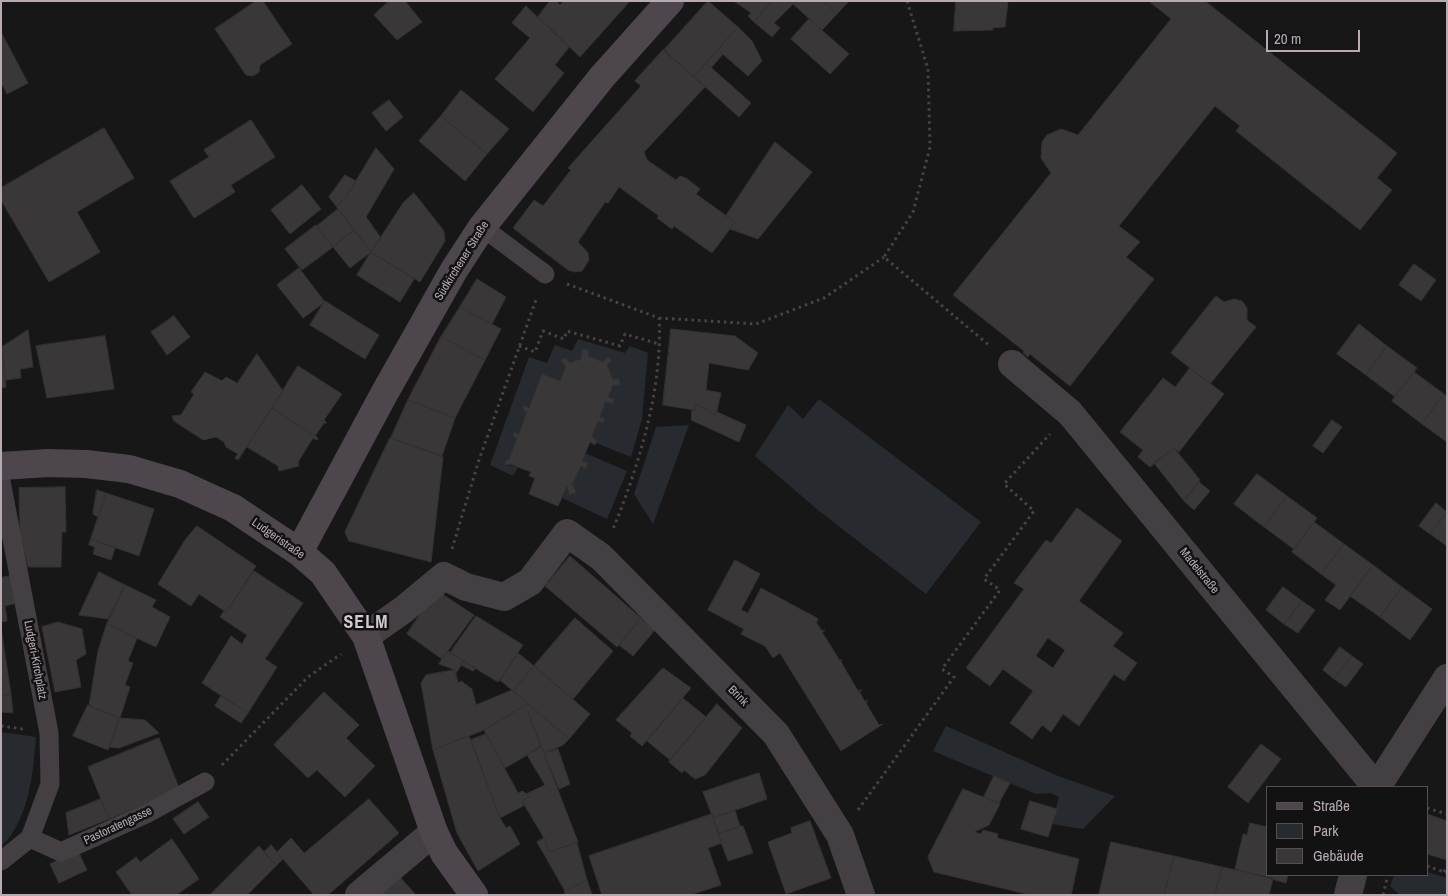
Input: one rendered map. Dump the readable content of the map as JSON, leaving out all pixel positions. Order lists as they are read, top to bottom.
{
  "streets": {
    "street": [
      "Südkirchener Straße",
      "Ludgeristraße",
      "Madelstraße",
      "Brink"
    ],
    "lane": ["Ludgeri-Kirchplatz", "Pastoratengasse"]
  },
  "crossings": [
    ["Südkirchener Straße", "Ludgeristraße"],
    ["Ludgeri-Kirchplatz", "Pastoratengasse"]
  ],
  "districts": ["SELM"],
  "legend": ["Straße", "Park", "Gebäude"],
  "scale_bar": "20 m"
}
